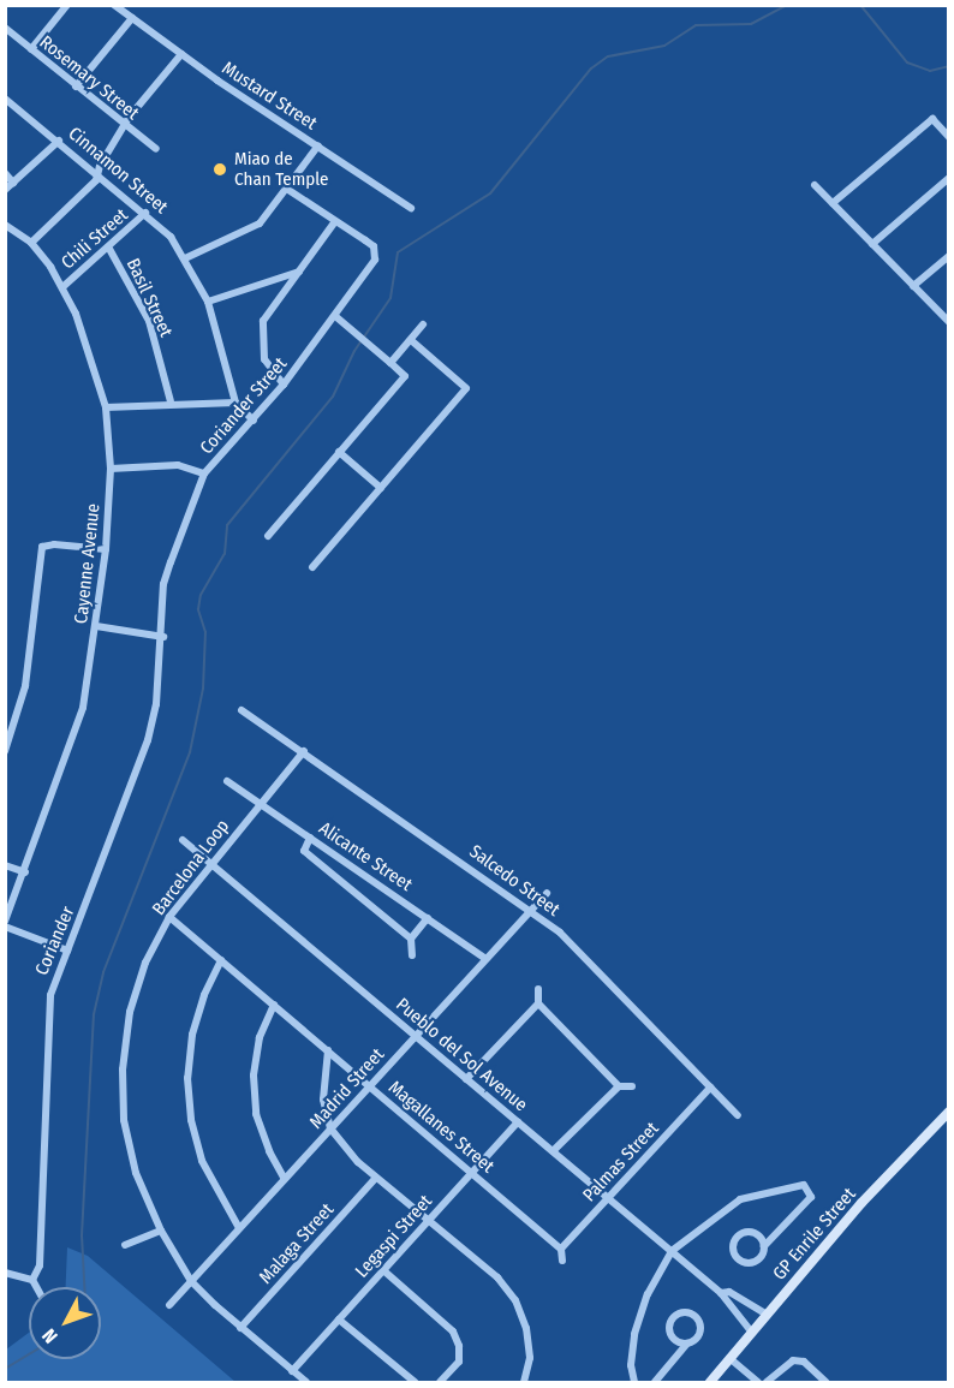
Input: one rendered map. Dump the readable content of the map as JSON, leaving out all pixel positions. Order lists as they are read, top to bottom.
{
  "streets": {
    "street": [
      "Rosemary Street",
      "Mustard Street",
      "Cinnamon Street",
      "Chili Street",
      "Basil Street",
      "Coriander Street",
      "Cayenne Avenue",
      "Alicante Street",
      "Barcelona Loop",
      "Salcedo Street",
      "Coriander",
      "Pueblo del Sol Avenue",
      "Madrid Street",
      "Magallanes Street",
      "Palmas Street",
      "GP Enrile Street",
      "Legaspi Street",
      "Malaga Street"
    ]
  },
  "crossings": [
    ["Cinnamon Street", "Chili Street"],
    ["Chili Street", "Basil Street"],
    ["Chili Street", "Cayenne Avenue"],
    ["Coriander Street", "Coriander"],
    ["Alicante Street", "Barcelona Loop"],
    ["Alicante Street", "Madrid Street"],
    ["Barcelona Loop", "Salcedo Street"],
    ["Barcelona Loop", "Pueblo del Sol Avenue"],
    ["Barcelona Loop", "Madrid Street"],
    ["Barcelona Loop", "Magallanes Street"],
    ["Barcelona Loop", "Legaspi Street"],
    ["Barcelona Loop", "Malaga Street"],
    ["Salcedo Street", "Madrid Street"],
    ["Salcedo Street", "Palmas Street"],
    ["Pueblo del Sol Avenue", "Madrid Street"],
    ["Pueblo del Sol Avenue", "Palmas Street"],
    ["Pueblo del Sol Avenue", "GP Enrile Street"],
    ["Pueblo del Sol Avenue", "Legaspi Street"],
    ["Madrid Street", "Magallanes Street"],
    ["Magallanes Street", "Palmas Street"],
    ["Magallanes Street", "Legaspi Street"]
  ],
  "places": ["Miao de Chan Temple"],
  "north": "bottom left"
}
